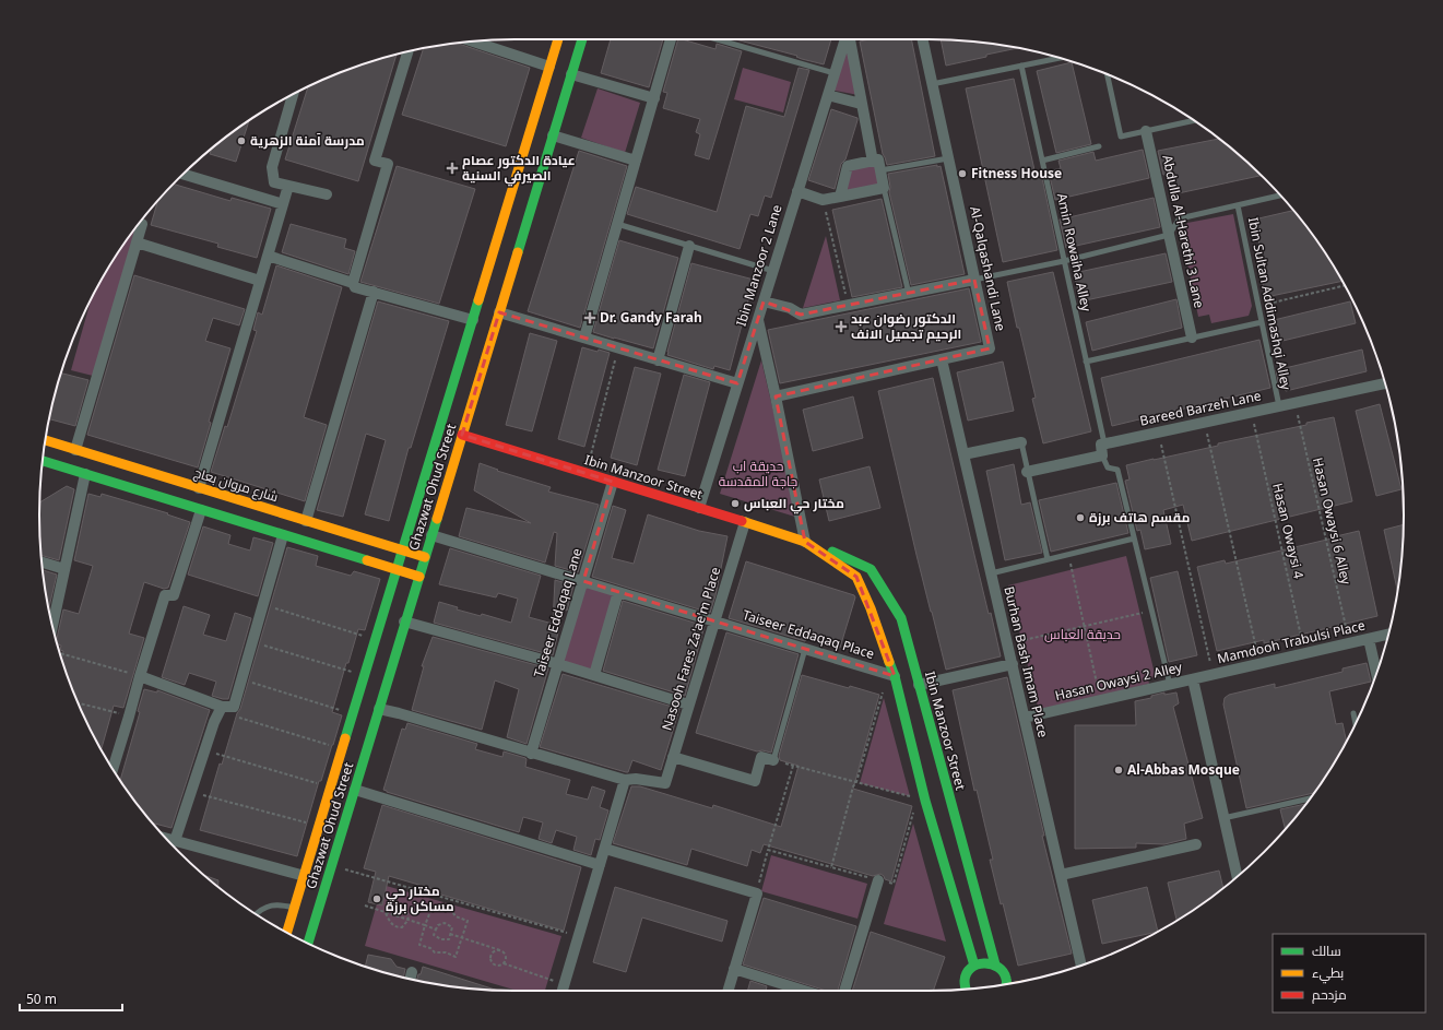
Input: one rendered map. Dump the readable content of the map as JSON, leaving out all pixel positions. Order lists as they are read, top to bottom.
{
  "streets": {
    "main road": ["Ibin Manzoor Street", "شارع مروان بعاج", "Ghazwat Ohud Street"],
    "street": [
      "Abdulla Al-Harethi 3 Lane",
      "Ibin Manzoor 2 Lane",
      "Al-Qalqashandi Lane",
      "Bareed Barzeh Lane",
      "Taiseer Eddaqaq Lane",
      "Taiseer Eddaqaq Place",
      "Mamdooh Trabulsi Place",
      "Nasooh Fares Za'ae'm Place",
      "Burhan Bash Imam Place",
      "Hasan Owaysi 2 Alley"
    ],
    "lane": ["Amin Rowaiha Alley", "Ibin Sultan Addimashqi Alley"],
    "path": ["Hasan Owaysi 6 Alley", "Hasan Owaysi 4"]
  },
  "crossings": [
    ["Amin Rowaiha Alley", "Bareed Barzeh Lane"],
    ["Ibin Manzoor 2 Lane", "Ibin Manzoor Street"],
    ["Al-Qalqashandi Lane", "Burhan Bash Imam Place"],
    ["Ibin Sultan Addimashqi Alley", "Bareed Barzeh Lane"],
    ["Bareed Barzeh Lane", "Hasan Owaysi 6 Alley"],
    ["Bareed Barzeh Lane", "Hasan Owaysi 4"],
    ["Ibin Manzoor Street", "Ghazwat Ohud Street"],
    ["Ibin Manzoor Street", "Taiseer Eddaqaq Lane"],
    ["Ibin Manzoor Street", "Taiseer Eddaqaq Place"],
    ["Ibin Manzoor Street", "Nasooh Fares Za'ae'm Place"],
    ["شارع مروان بعاج", "Ghazwat Ohud Street"],
    ["Ghazwat Ohud Street", "Taiseer Eddaqaq Place"],
    ["Hasan Owaysi 6 Alley", "Mamdooh Trabulsi Place"],
    ["Hasan Owaysi 4", "Mamdooh Trabulsi Place"],
    ["Taiseer Eddaqaq Lane", "Taiseer Eddaqaq Place"],
    ["Taiseer Eddaqaq Place", "Nasooh Fares Za'ae'm Place"],
    ["Mamdooh Trabulsi Place", "Hasan Owaysi 2 Alley"],
    ["Burhan Bash Imam Place", "Hasan Owaysi 2 Alley"]
  ],
  "parks": ["حديقة اب جاجة المقدسة", "حديقة العباس"],
  "places": {
    "other": [
      "مدرسة آمنة الزهرية",
      "Fitness House",
      "مختار حي العباس",
      "مقسم هاتف برزة",
      "Al-Abbas Mosque",
      "مختار حي مساكن برزة"
    ],
    "health": ["عيادة الدكتور عصام الصيرفي السنية", "Dr. Gandy Farah", "الدكتور رضوان عبد الرحيم تجميل الانف"]
  },
  "legend": ["سالك", "بطيء", "مزدحم"],
  "scale_bar": "50 m"
}
